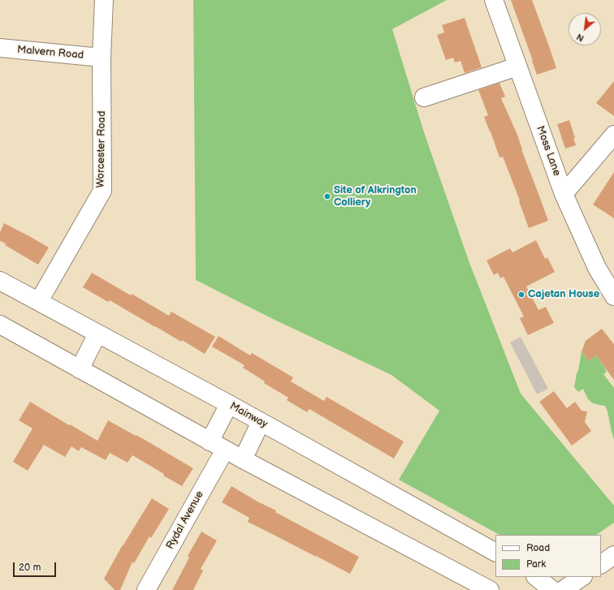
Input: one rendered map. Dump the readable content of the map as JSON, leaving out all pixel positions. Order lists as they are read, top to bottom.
{
  "streets": {
    "street": [
      "Malvern Road",
      "Worcester Road",
      "Moss Lane",
      "Mainway",
      "Rydal Avenue"
    ]
  },
  "crossings": [
    ["Malvern Road", "Worcester Road"],
    ["Worcester Road", "Mainway"],
    ["Mainway", "Rydal Avenue"]
  ],
  "places": ["Site of Alkrington Colliery", "Cajetan House"],
  "legend": ["Road", "Park"],
  "scale_bar": "20 m",
  "north": "bottom left"
}
